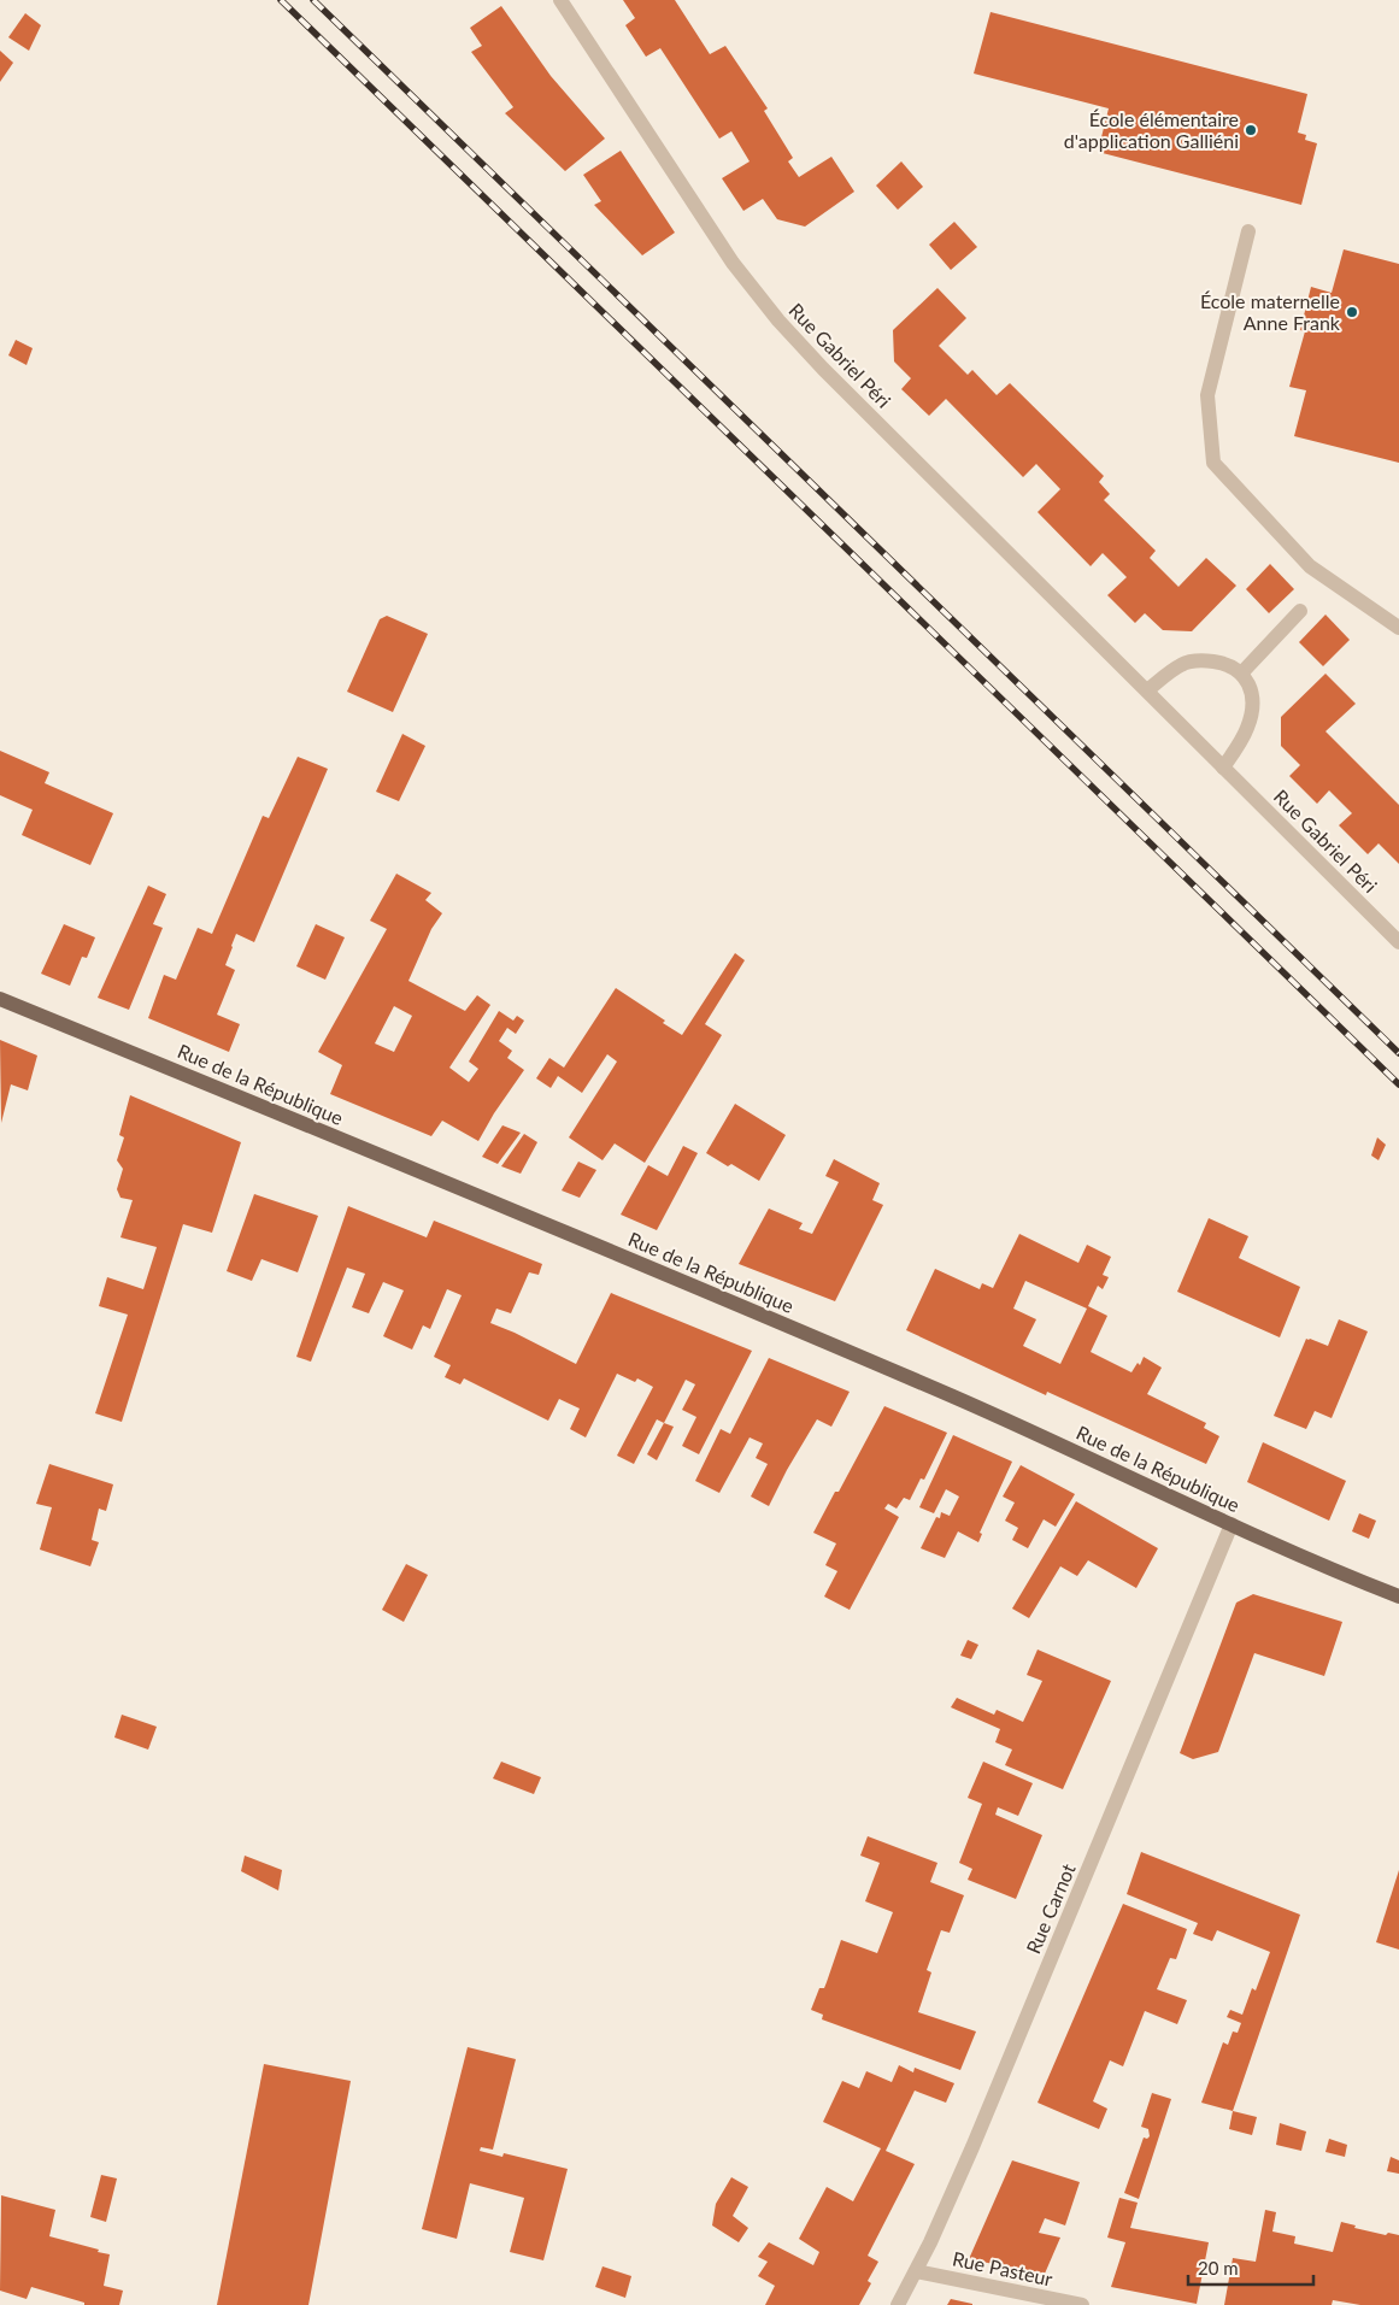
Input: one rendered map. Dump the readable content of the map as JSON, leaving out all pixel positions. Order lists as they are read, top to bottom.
{
  "streets": {
    "main road": ["Rue de la République"],
    "street": ["Rue Gabriel Péri", "Rue Carnot", "Rue Pasteur"]
  },
  "crossings": [
    ["Rue de la République", "Rue Carnot"],
    ["Rue Carnot", "Rue Pasteur"]
  ],
  "places": ["École élémentaire d'application Galliéni", "École maternelle Anne Frank"],
  "scale_bar": "20 m"
}
